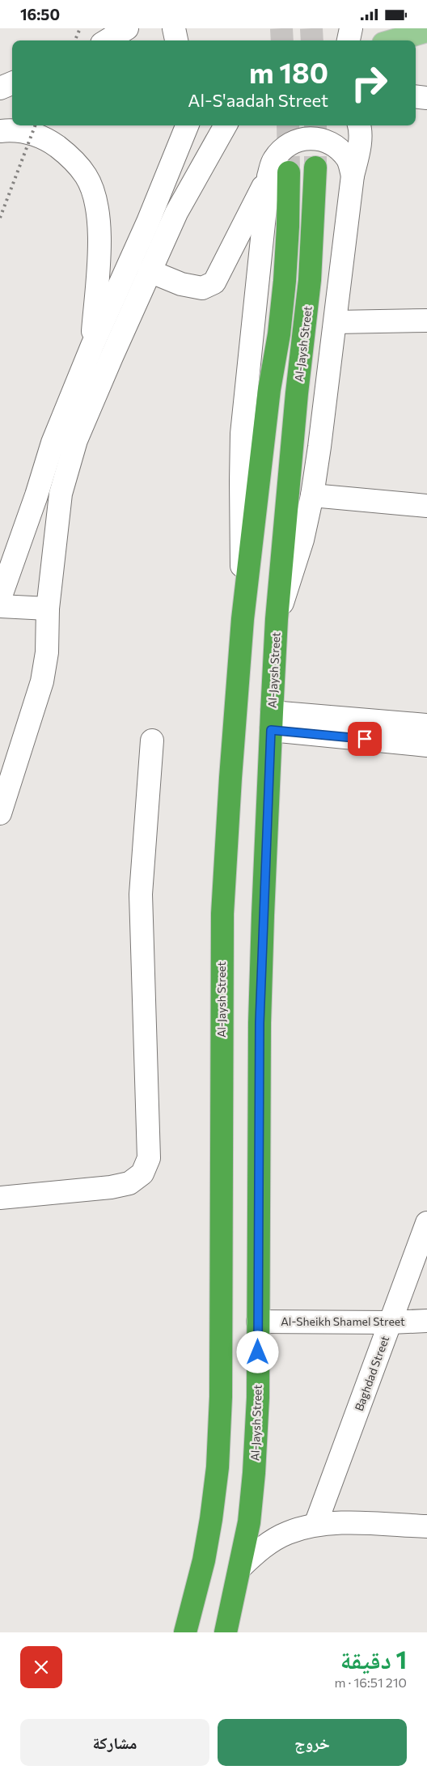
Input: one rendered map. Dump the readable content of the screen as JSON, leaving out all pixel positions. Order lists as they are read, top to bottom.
{
  "streets": {
    "highway": ["Al-Jaysh Street"],
    "street": ["Al-Sheikh Shamel Street", "Baghdad Street"]
  },
  "crossings": [
    ["Al-Jaysh Street", "Al-Sheikh Shamel Street"],
    ["Al-Sheikh Shamel Street", "Baghdad Street"]
  ],
  "page": {
    "status": "16:50",
    "turn": ["180 m", "Al-S'aadah Street"],
    "heading": ["1 دقيقة", "210 m · 16:51"],
    "buttons": ["خروج", "مشاركة"]
  }
}
